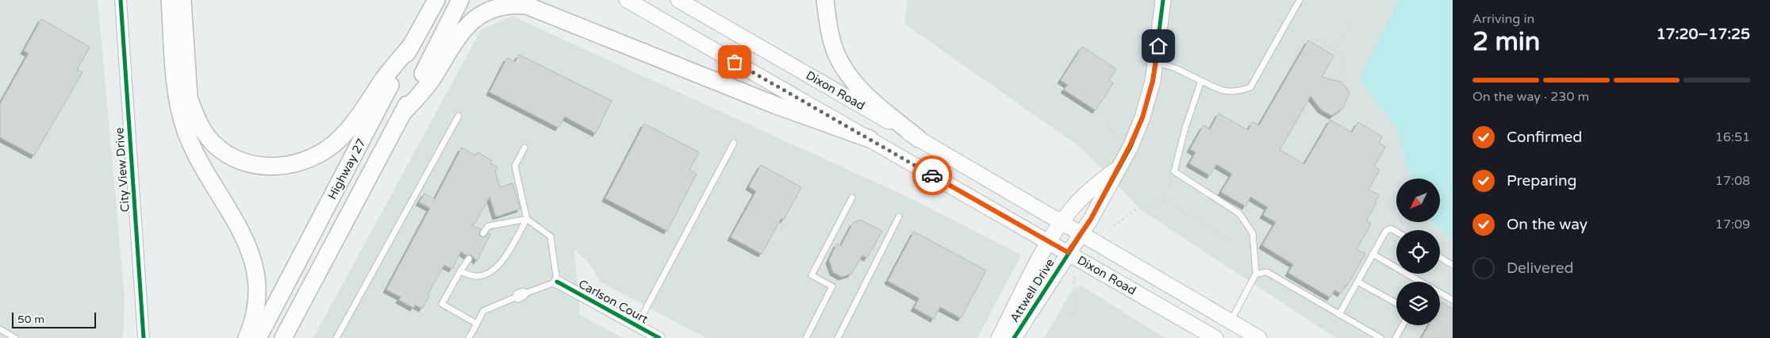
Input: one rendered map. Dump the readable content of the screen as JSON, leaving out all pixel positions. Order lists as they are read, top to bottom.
{
  "streets": {
    "main road": ["Dixon Road", "Highway 27", "Attwell Drive"],
    "street": ["City View Drive", "Carlson Court"]
  },
  "crossings": [
    ["Dixon Road", "Attwell Drive"]
  ],
  "scale_bar": "50 m",
  "north": "bottom left",
  "page": {
    "heading": ["2 min", "Arriving in", "17:20–17:25"],
    "bar": "On the way · 230 m",
    "list": [
      ["Confirmed", "16:51"],
      ["Preparing", "17:08"],
      ["On the way", "17:09"],
      "Delivered"
    ],
    "scale": "50 m"
  }
}
